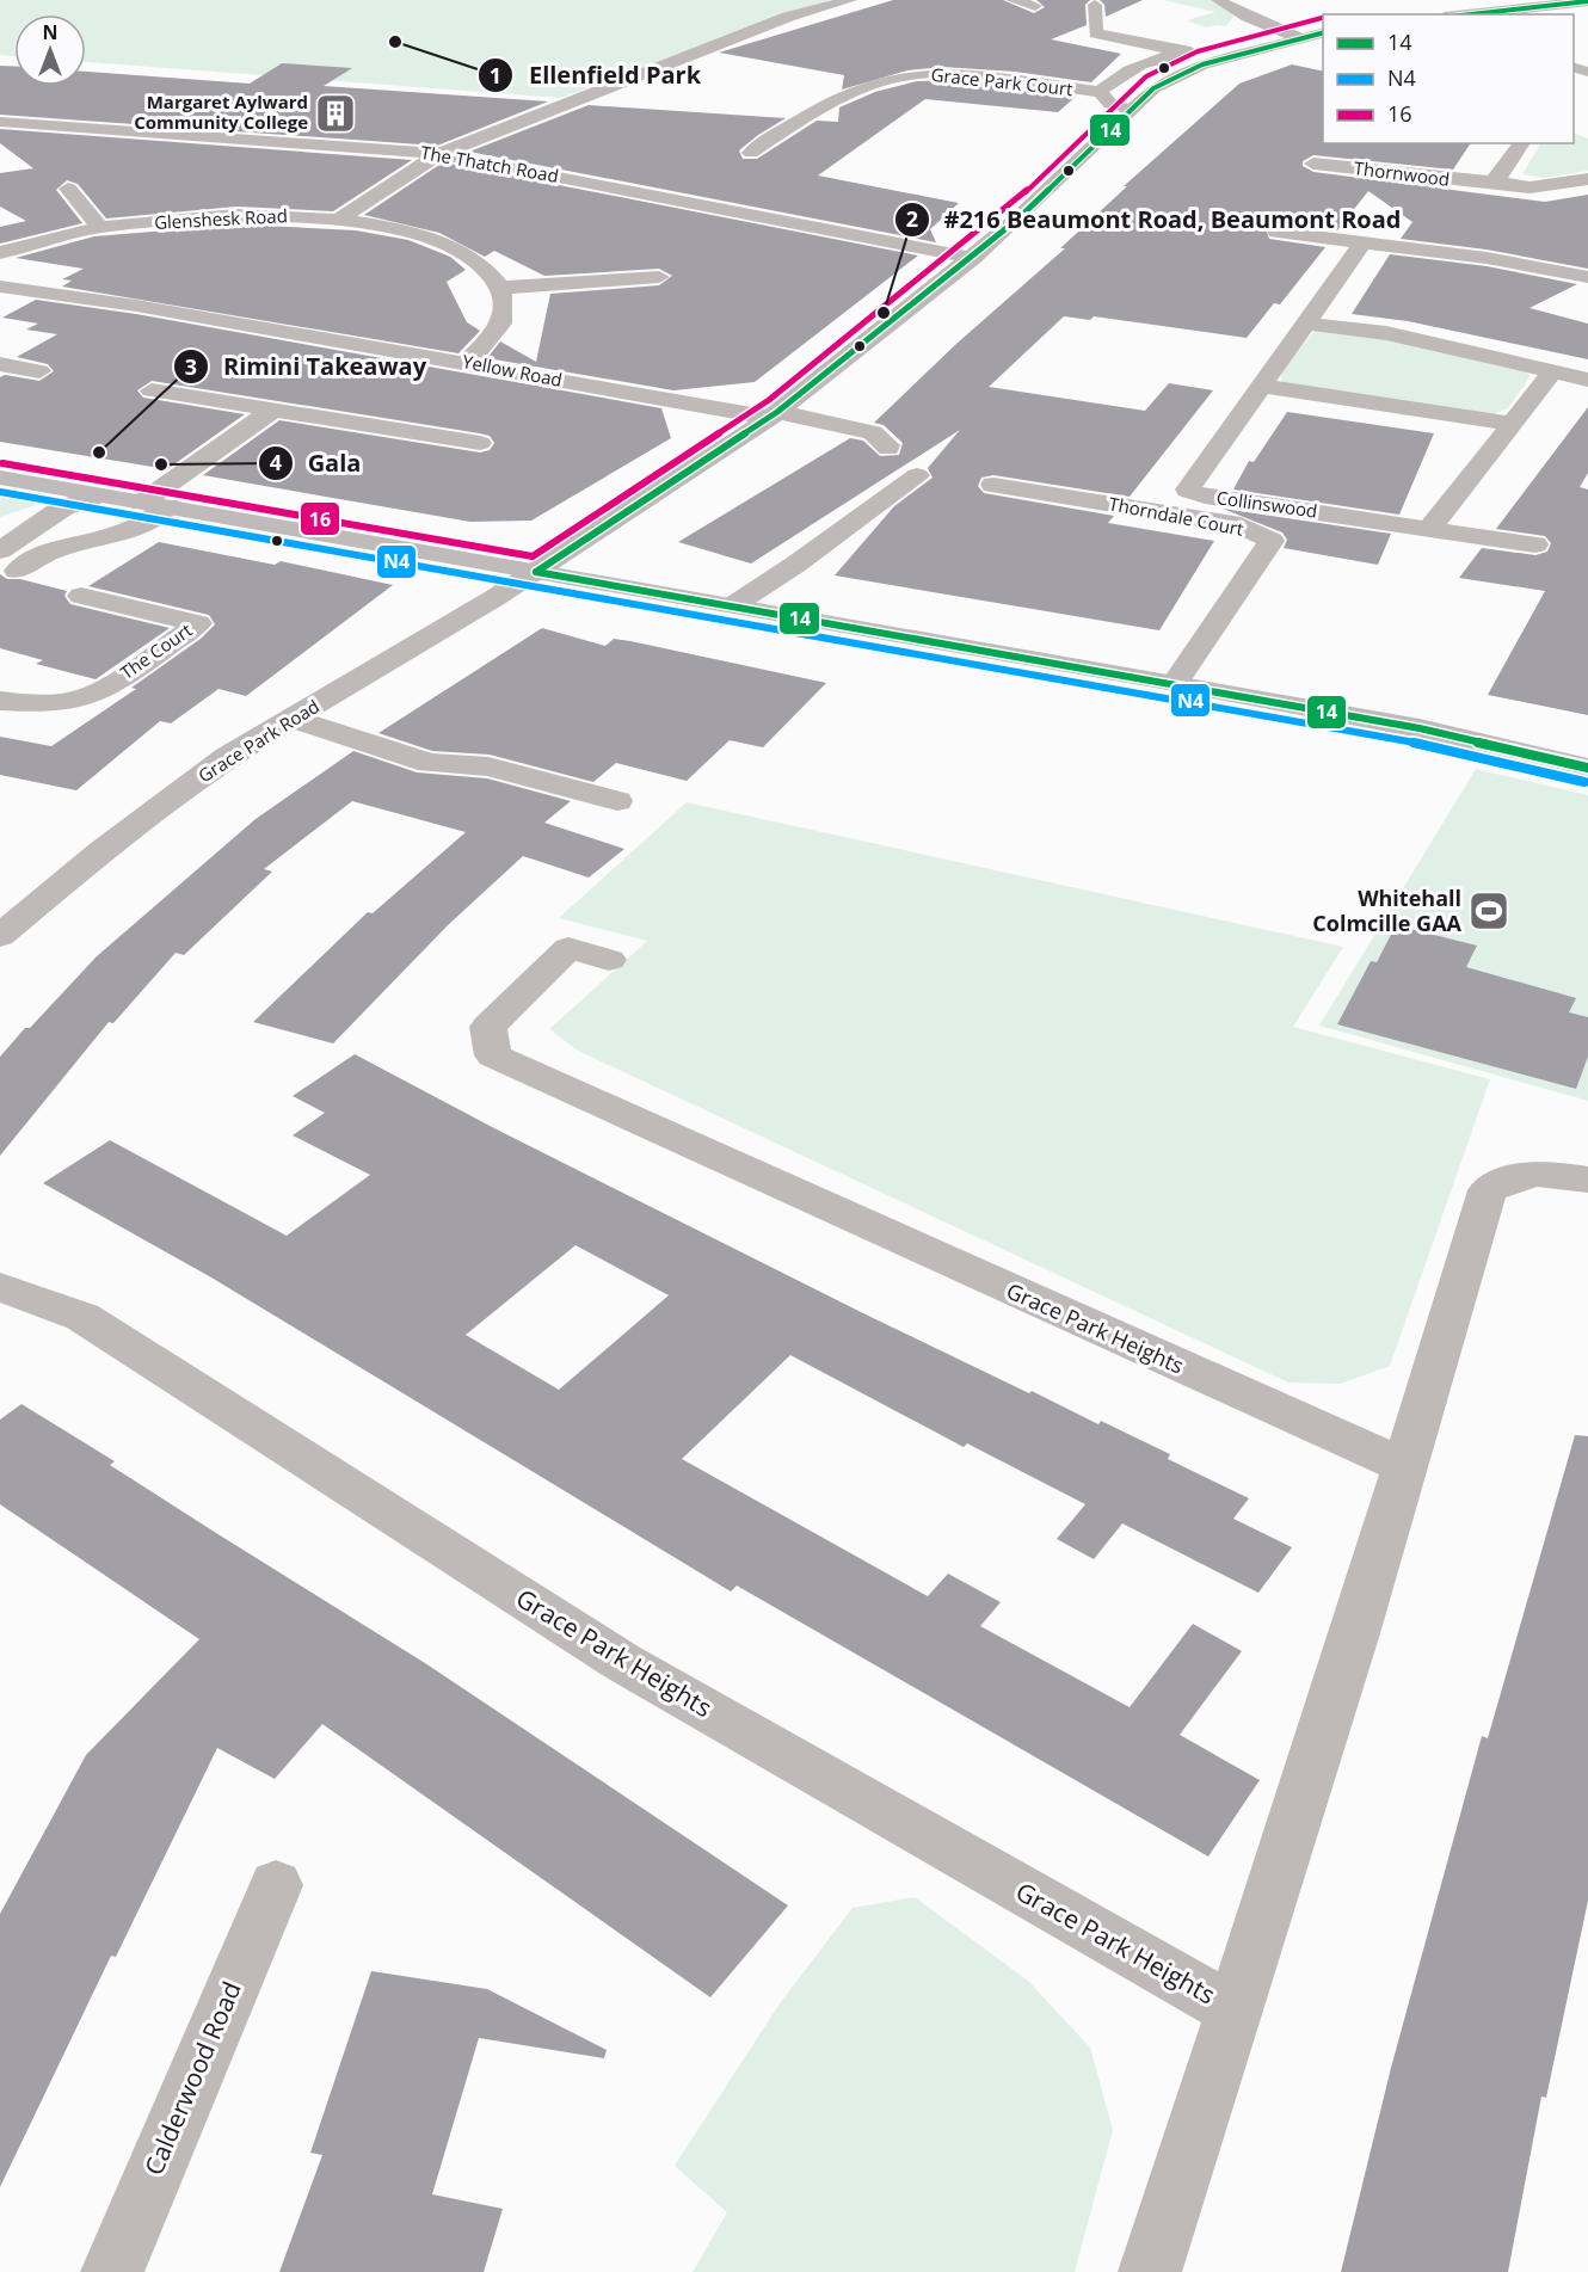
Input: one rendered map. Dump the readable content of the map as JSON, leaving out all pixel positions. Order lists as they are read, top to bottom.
{
  "streets": {
    "street": [
      "Grace Park Court",
      "The Thatch Road",
      "Thornwood",
      "Glenshesk Road",
      "Yellow Road",
      "Collinswood",
      "Thorndale Court",
      "The Court",
      "Grace Park Road",
      "Grace Park Heights",
      "Calderwood Road"
    ]
  },
  "crossings": [
    ["Grace Park Court", "Grace Park Road"],
    ["The Thatch Road", "Grace Park Road"],
    ["Yellow Road", "Grace Park Road"]
  ],
  "places": {
    "other": [
      "Ellenfield Park",
      "#216 Beaumont Road, Beaumont Road",
      "Rimini Takeaway",
      "Gala"
    ],
    "building": ["Margaret Aylward Community College"],
    "sports": ["Whitehall Colmcille GAA"]
  },
  "lines": ["transit line 14", "transit line 16", "transit line N4"],
  "legend": ["14", "N4", "16"],
  "north": "top"
}
